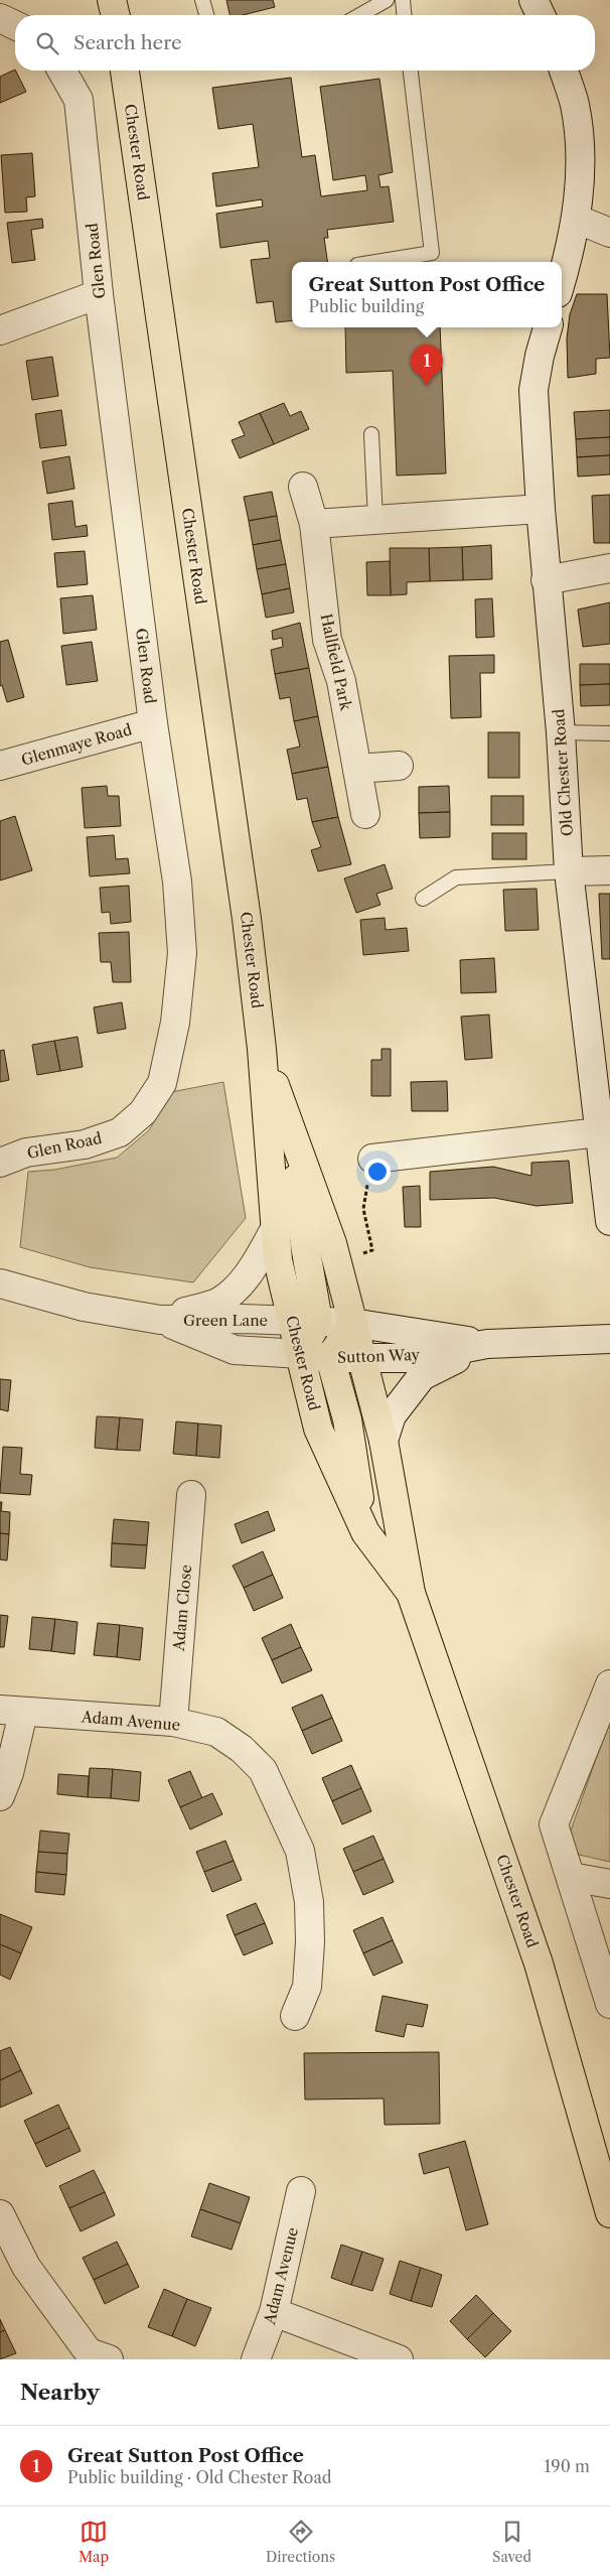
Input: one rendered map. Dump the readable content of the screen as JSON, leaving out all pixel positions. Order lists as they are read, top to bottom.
{
  "streets": {
    "main road": ["Chester Road"],
    "street": [
      "Glen Road",
      "Hallfield Park",
      "Glenmaye Road",
      "Old Chester Road",
      "Green Lane",
      "Sutton Way",
      "Adam Close",
      "Adam Avenue"
    ]
  },
  "crossings": [
    ["Chester Road", "Green Lane"],
    ["Chester Road", "Sutton Way"],
    ["Glen Road", "Glenmaye Road"],
    ["Green Lane", "Sutton Way"],
    ["Adam Close", "Adam Avenue"]
  ],
  "page": {
    "search": "Search here",
    "popup": ["Great Sutton Post Office", "Public building"],
    "pins": "1",
    "heading": "Nearby",
    "list": [
      {
        "mark": "1",
        "name": "Great Sutton Post Office",
        "note": "Public building · Old Chester Road",
        "value": "190 m"
      }
    ],
    "nav": ["Map", "Directions", "Saved"]
  }
}
